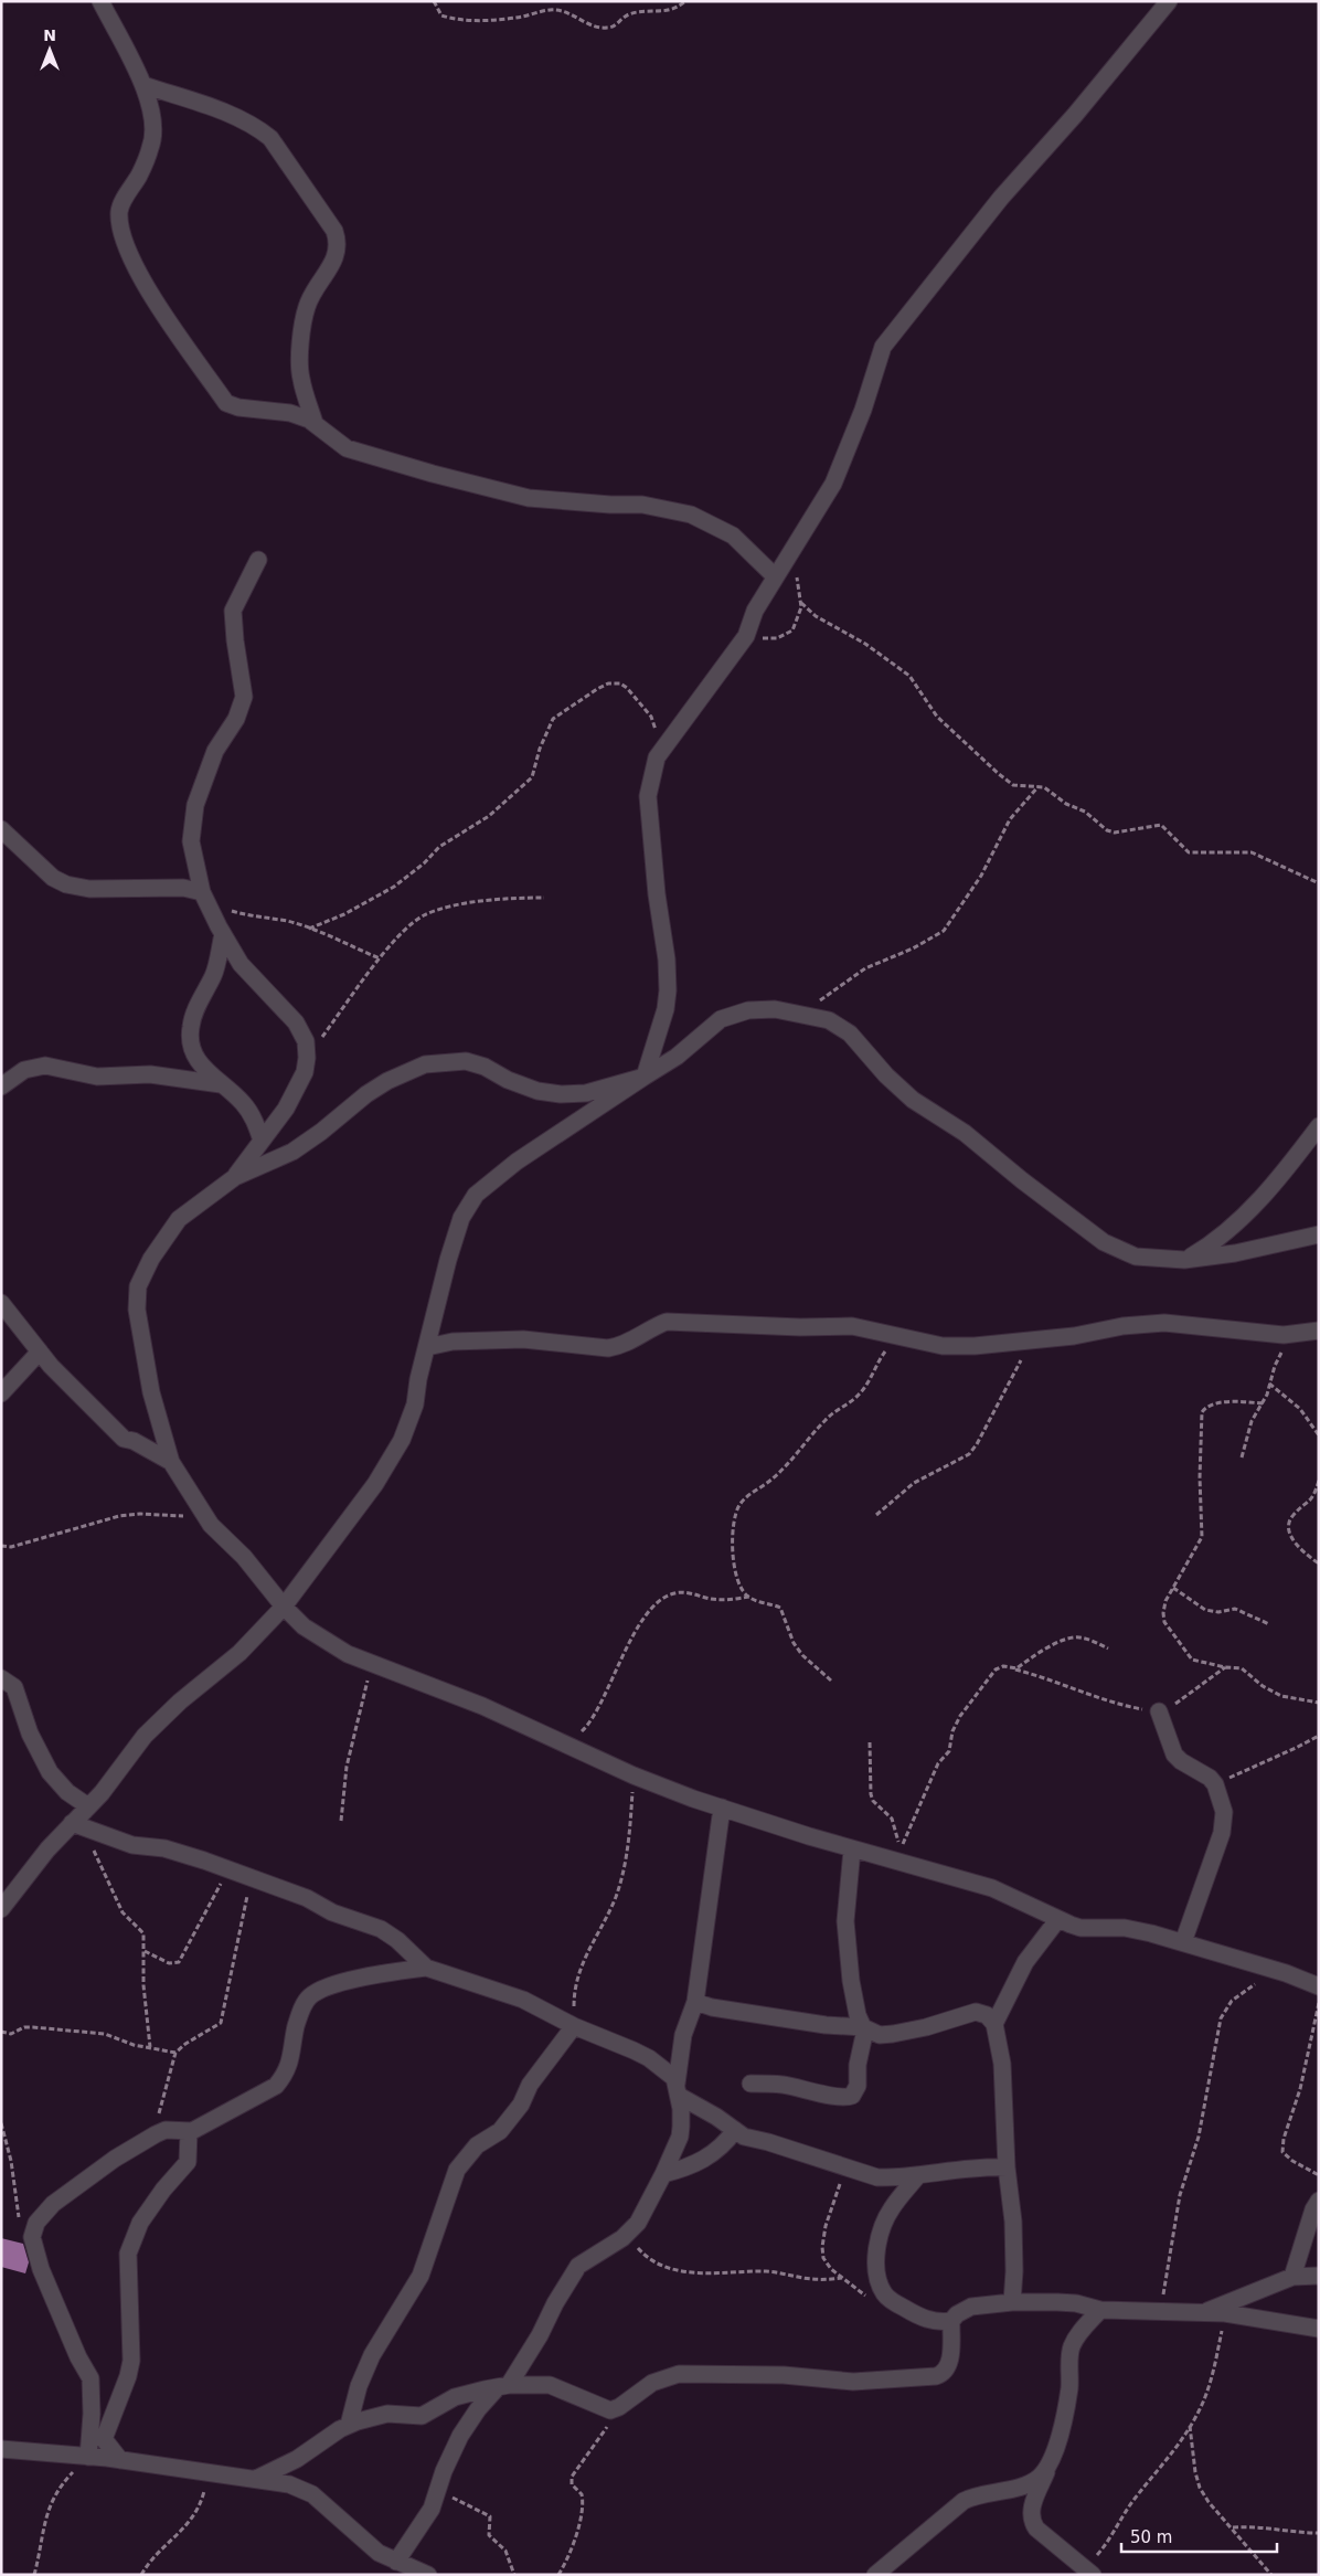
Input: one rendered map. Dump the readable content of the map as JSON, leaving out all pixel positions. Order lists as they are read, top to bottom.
{
  "scale_bar": "50 m",
  "north": "top"
}
